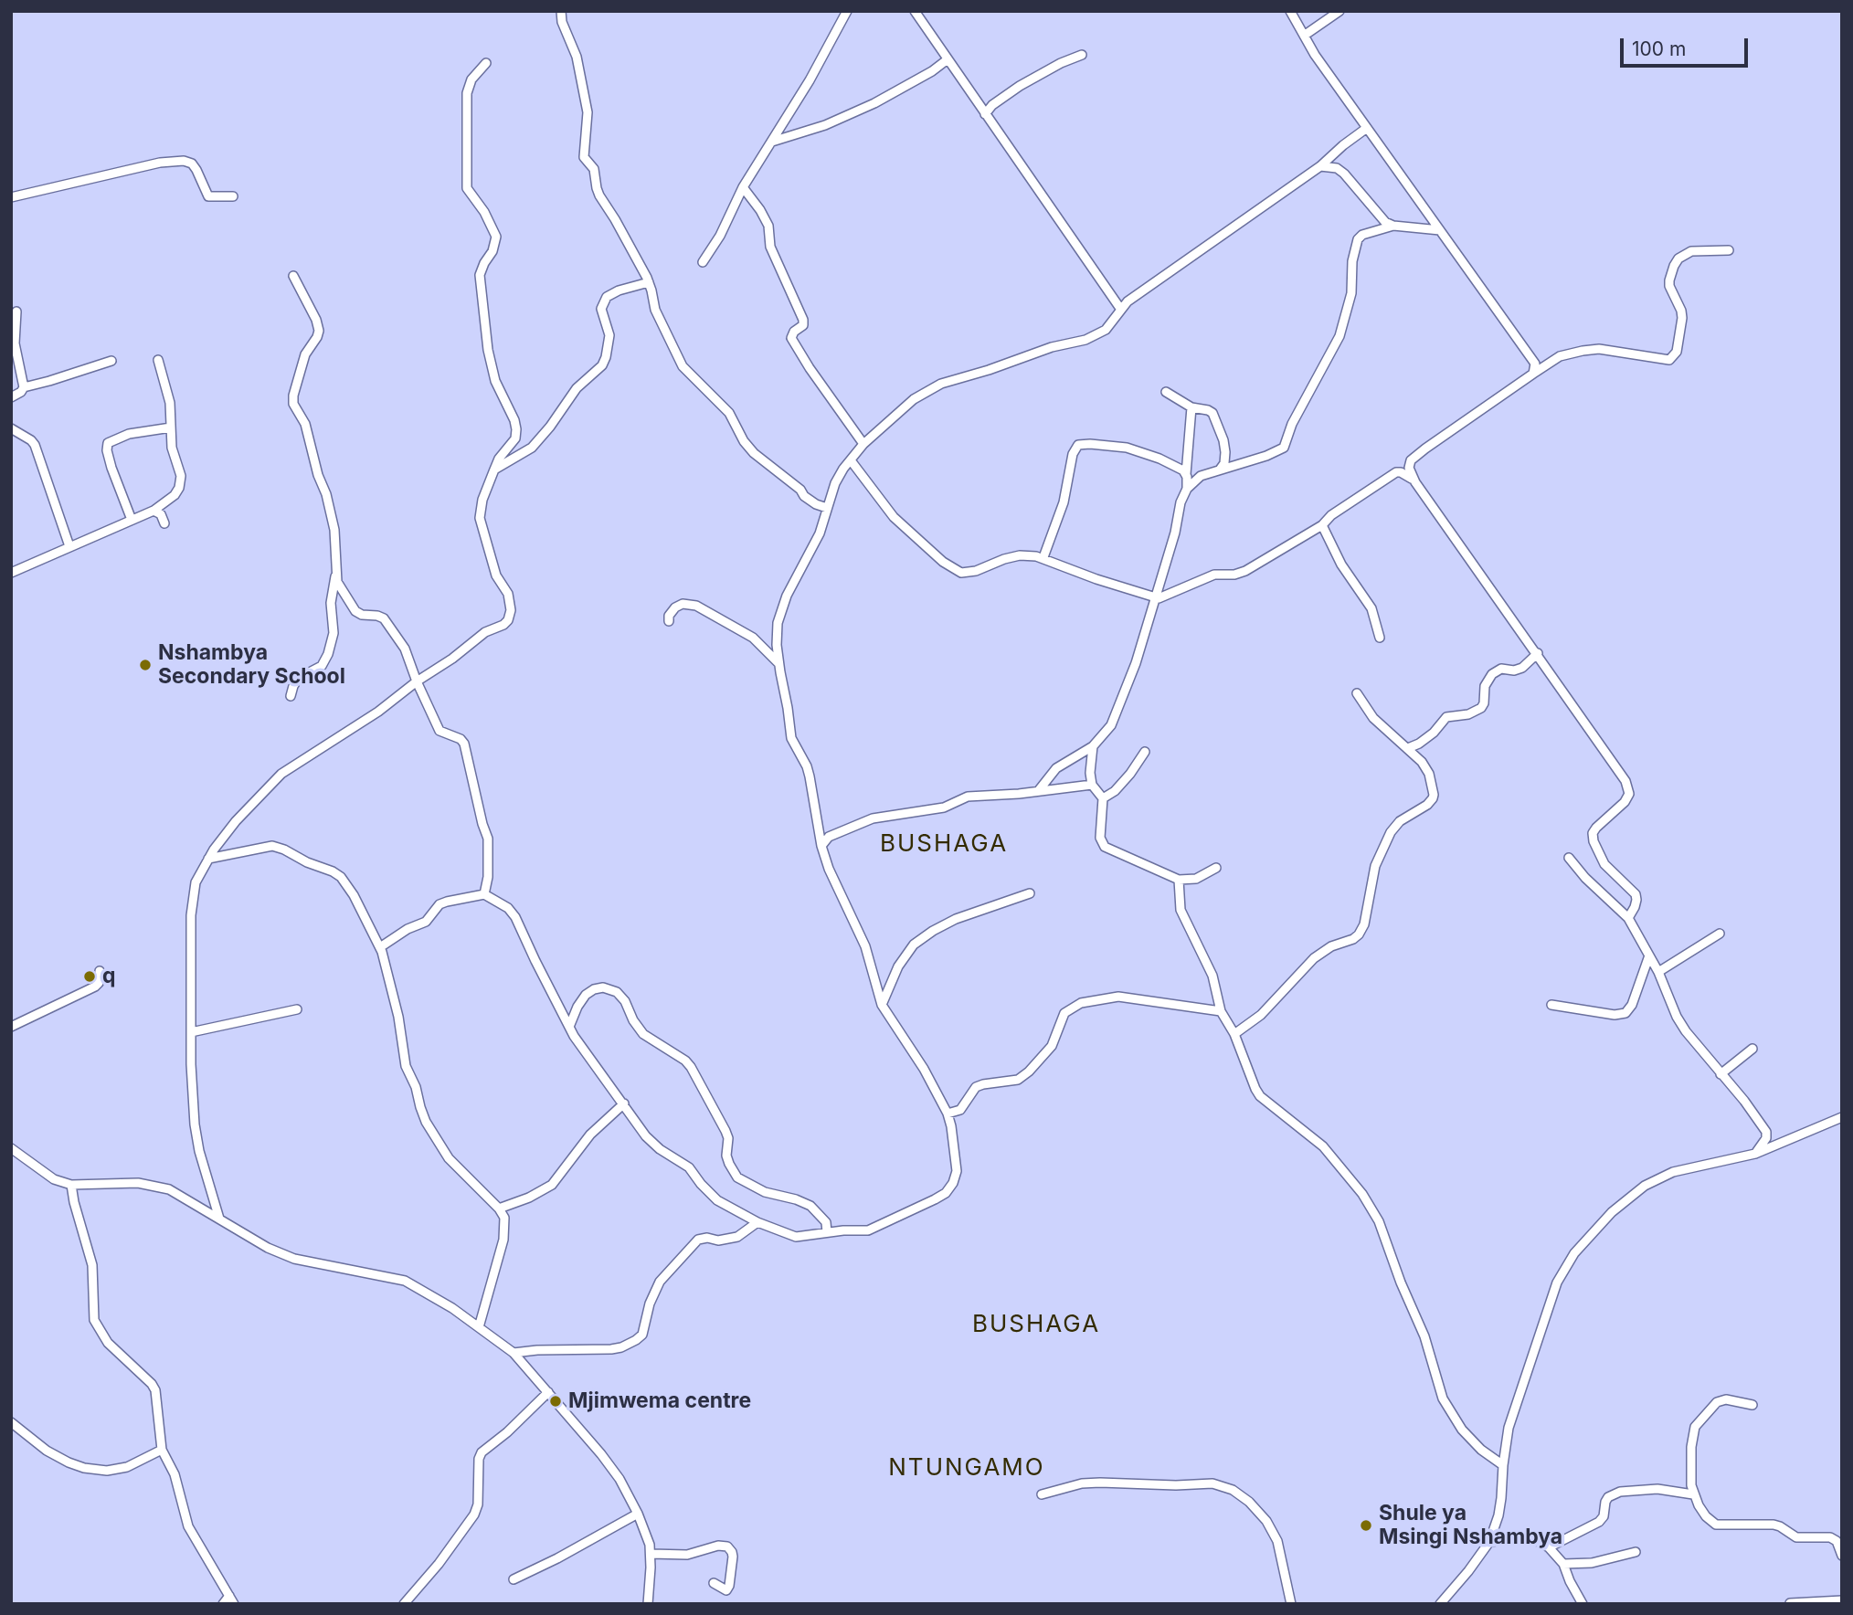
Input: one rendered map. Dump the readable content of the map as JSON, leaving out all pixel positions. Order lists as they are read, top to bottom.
{
  "districts": ["BUSHAGA", "BUSHAGA", "NTUNGAMO"],
  "places": [
    "Nshambya Secondary School",
    "q",
    "Mjimwema centre",
    "Shule ya Msingi Nshambya"
  ],
  "scale_bar": "100 m"
}
